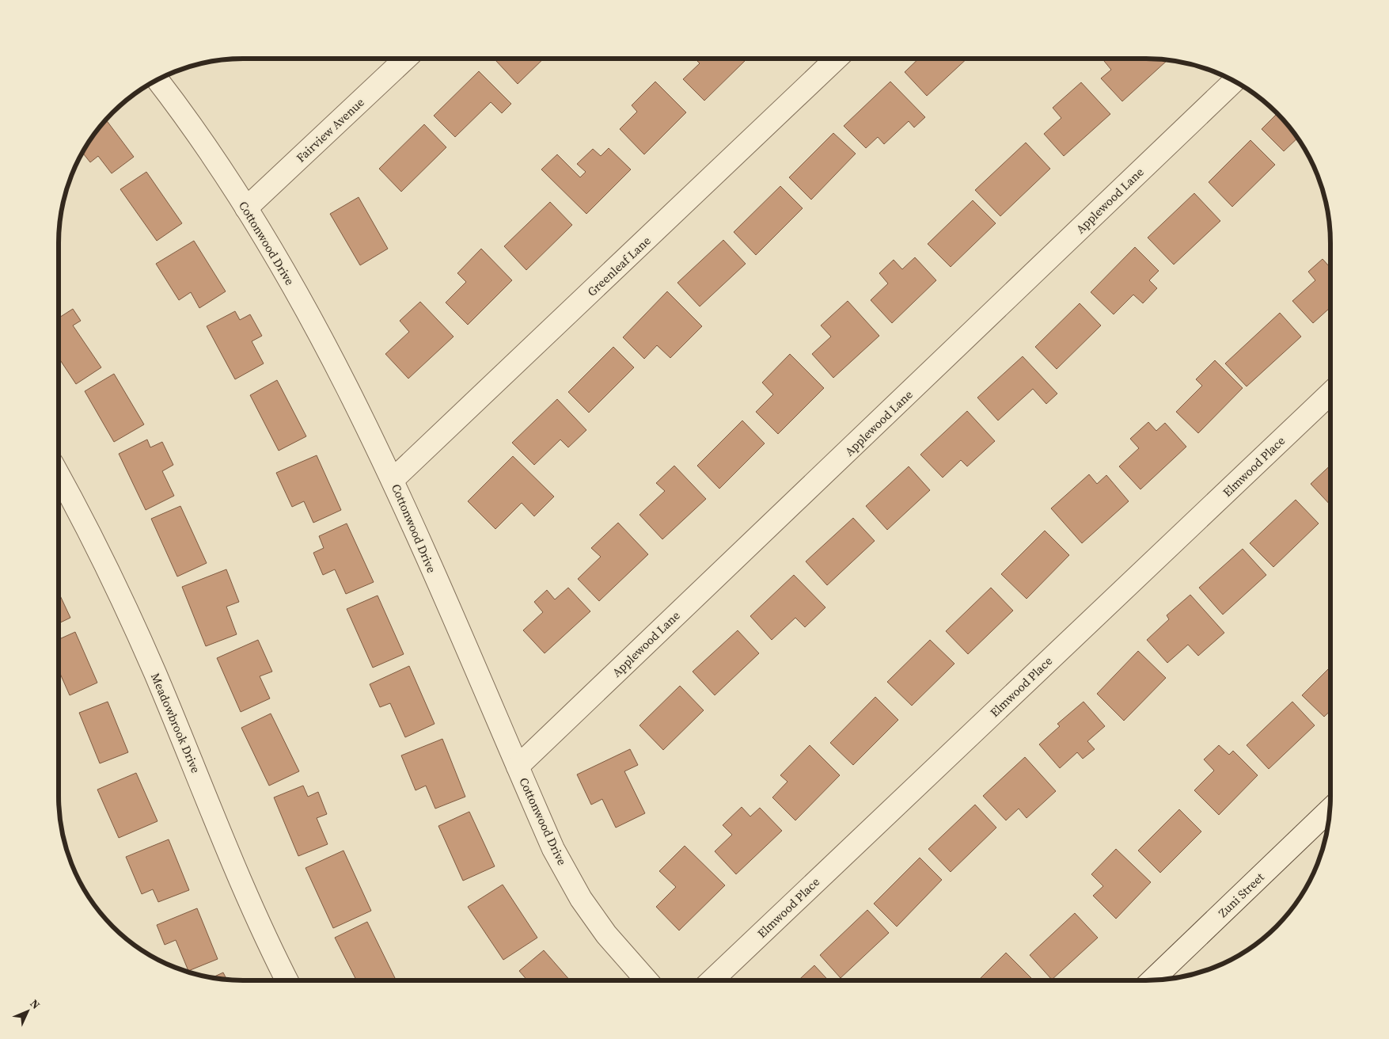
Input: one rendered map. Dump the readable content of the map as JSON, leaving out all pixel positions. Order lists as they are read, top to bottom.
{
  "streets": {
    "street": [
      "Fairview Avenue",
      "Applewood Lane",
      "Cottonwood Drive",
      "Greenleaf Lane",
      "Elmwood Place",
      "Meadowbrook Drive",
      "Zuni Street"
    ]
  },
  "crossings": [
    ["Fairview Avenue", "Cottonwood Drive"],
    ["Applewood Lane", "Cottonwood Drive"],
    ["Cottonwood Drive", "Greenleaf Lane"]
  ],
  "north": "top right"
}
